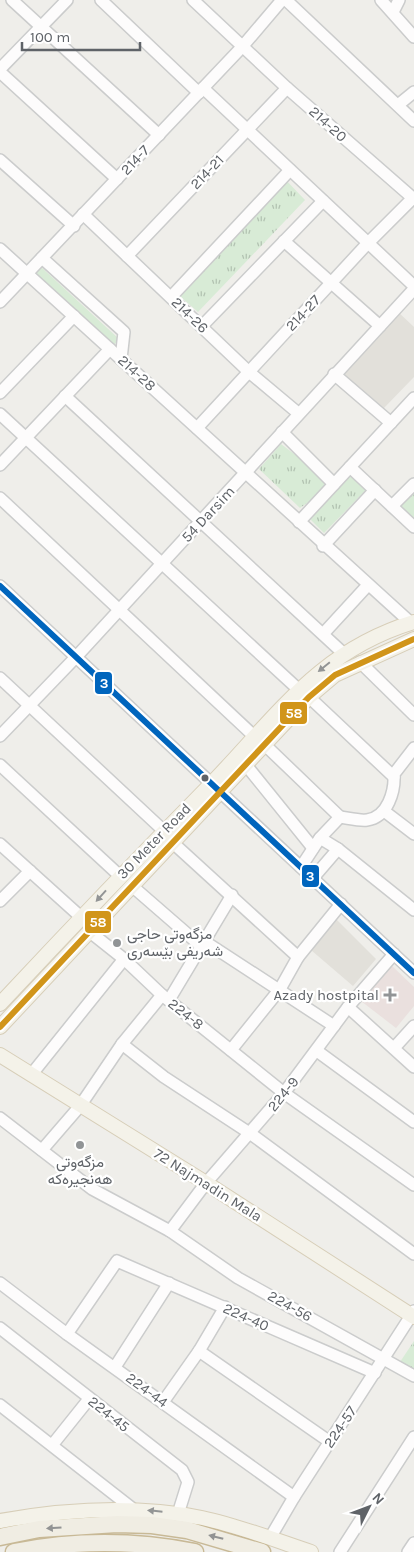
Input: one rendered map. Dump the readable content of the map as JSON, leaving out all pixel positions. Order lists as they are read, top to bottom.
{
  "streets": {
    "main road": ["30 Meter Road", "72 Najmadin Mala"],
    "street": [
      "214-20",
      "214-7",
      "214-21",
      "214-27",
      "214-26",
      "214-28",
      "54 Darsim",
      "224-8",
      "224-9",
      "224-56",
      "224-40",
      "224-44",
      "224-45",
      "224-57"
    ]
  },
  "crossings": [
    ["214-20", "214-7"],
    ["214-20", "214-21"],
    ["214-20", "214-27"],
    ["214-7", "214-26"],
    ["214-7", "214-28"],
    ["214-21", "214-26"],
    ["214-27", "214-26"],
    ["214-27", "214-28"],
    ["214-26", "54 Darsim"],
    ["214-28", "54 Darsim"],
    ["214-28", "30 Meter Road"],
    ["30 Meter Road", "224-8"],
    ["224-8", "224-9"],
    ["224-9", "72 Najmadin Mala"],
    ["224-9", "224-56"],
    ["72 Najmadin Mala", "224-57"],
    ["224-56", "224-57"],
    ["224-40", "224-44"],
    ["224-40", "224-57"],
    ["224-44", "224-57"]
  ],
  "places": {
    "other": ["مزگەوتی حاجی شەریفی بێسەری", "مزگەوتی ھەنجیرەکە"],
    "health": ["Azady hostpital"]
  },
  "lines": ["transit line 3", "transit line 58"],
  "scale_bar": "100 m",
  "north": "top right"
}
